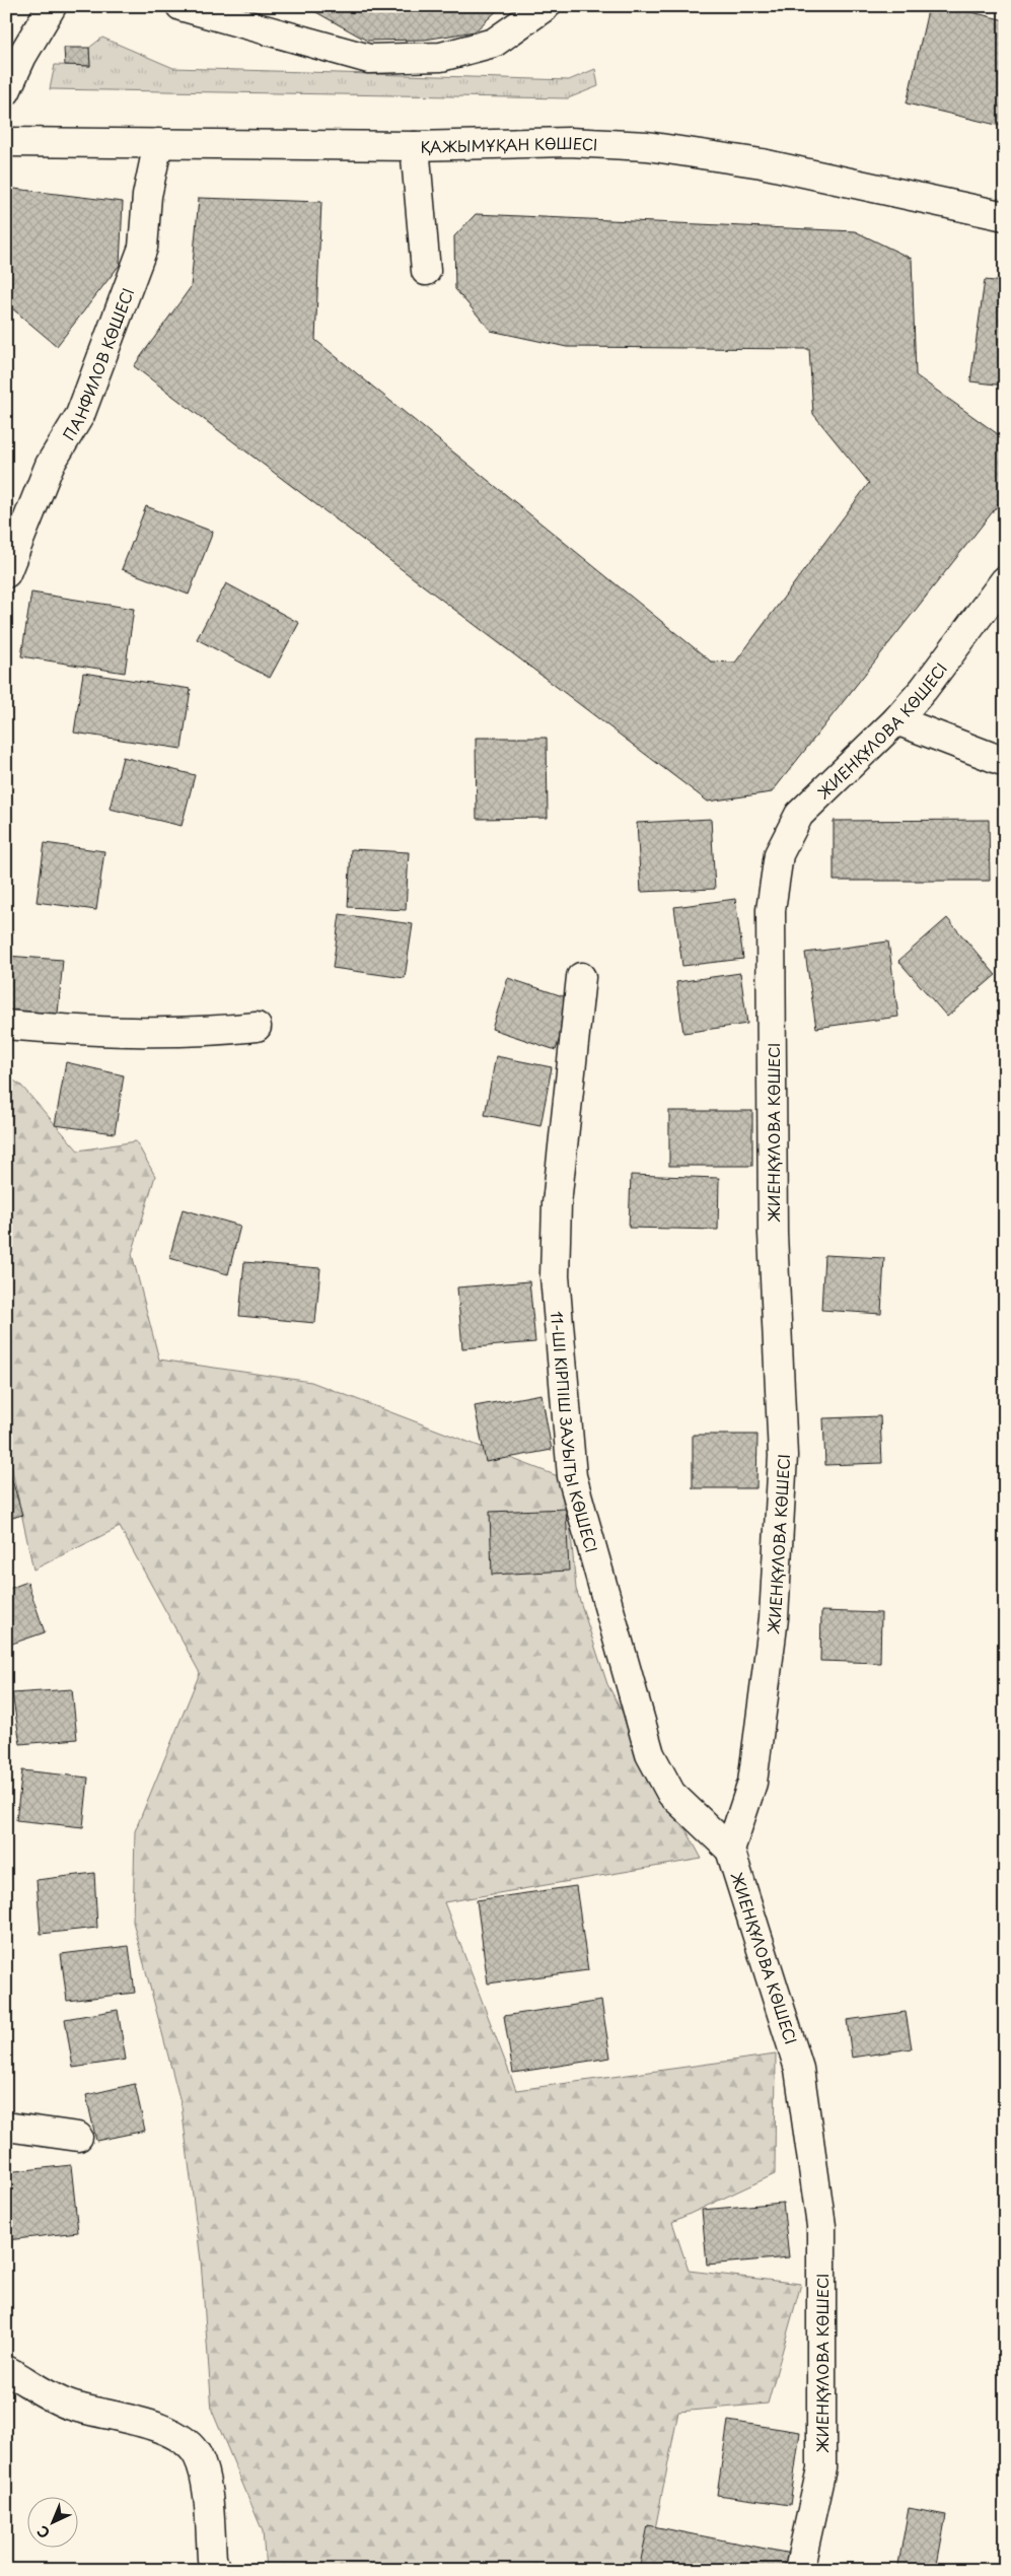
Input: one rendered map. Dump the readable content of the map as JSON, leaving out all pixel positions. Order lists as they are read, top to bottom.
{
  "streets": {
    "street": [
      "ҚАЖЫМҰҚАН КӨШЕСІ",
      "ПАНФИЛОВ КӨШЕСІ",
      "ЖИЕНҚҰЛОВА КӨШЕСІ",
      "11-ШІ КІРПІШ ЗАУЫТЫ КӨШЕСІ"
    ]
  },
  "crossings": [
    ["ҚАЖЫМҰҚАН КӨШЕСІ", "ПАНФИЛОВ КӨШЕСІ"],
    ["ЖИЕНҚҰЛОВА КӨШЕСІ", "11-ШІ КІРПІШ ЗАУЫТЫ КӨШЕСІ"]
  ],
  "north": "bottom left"
}
